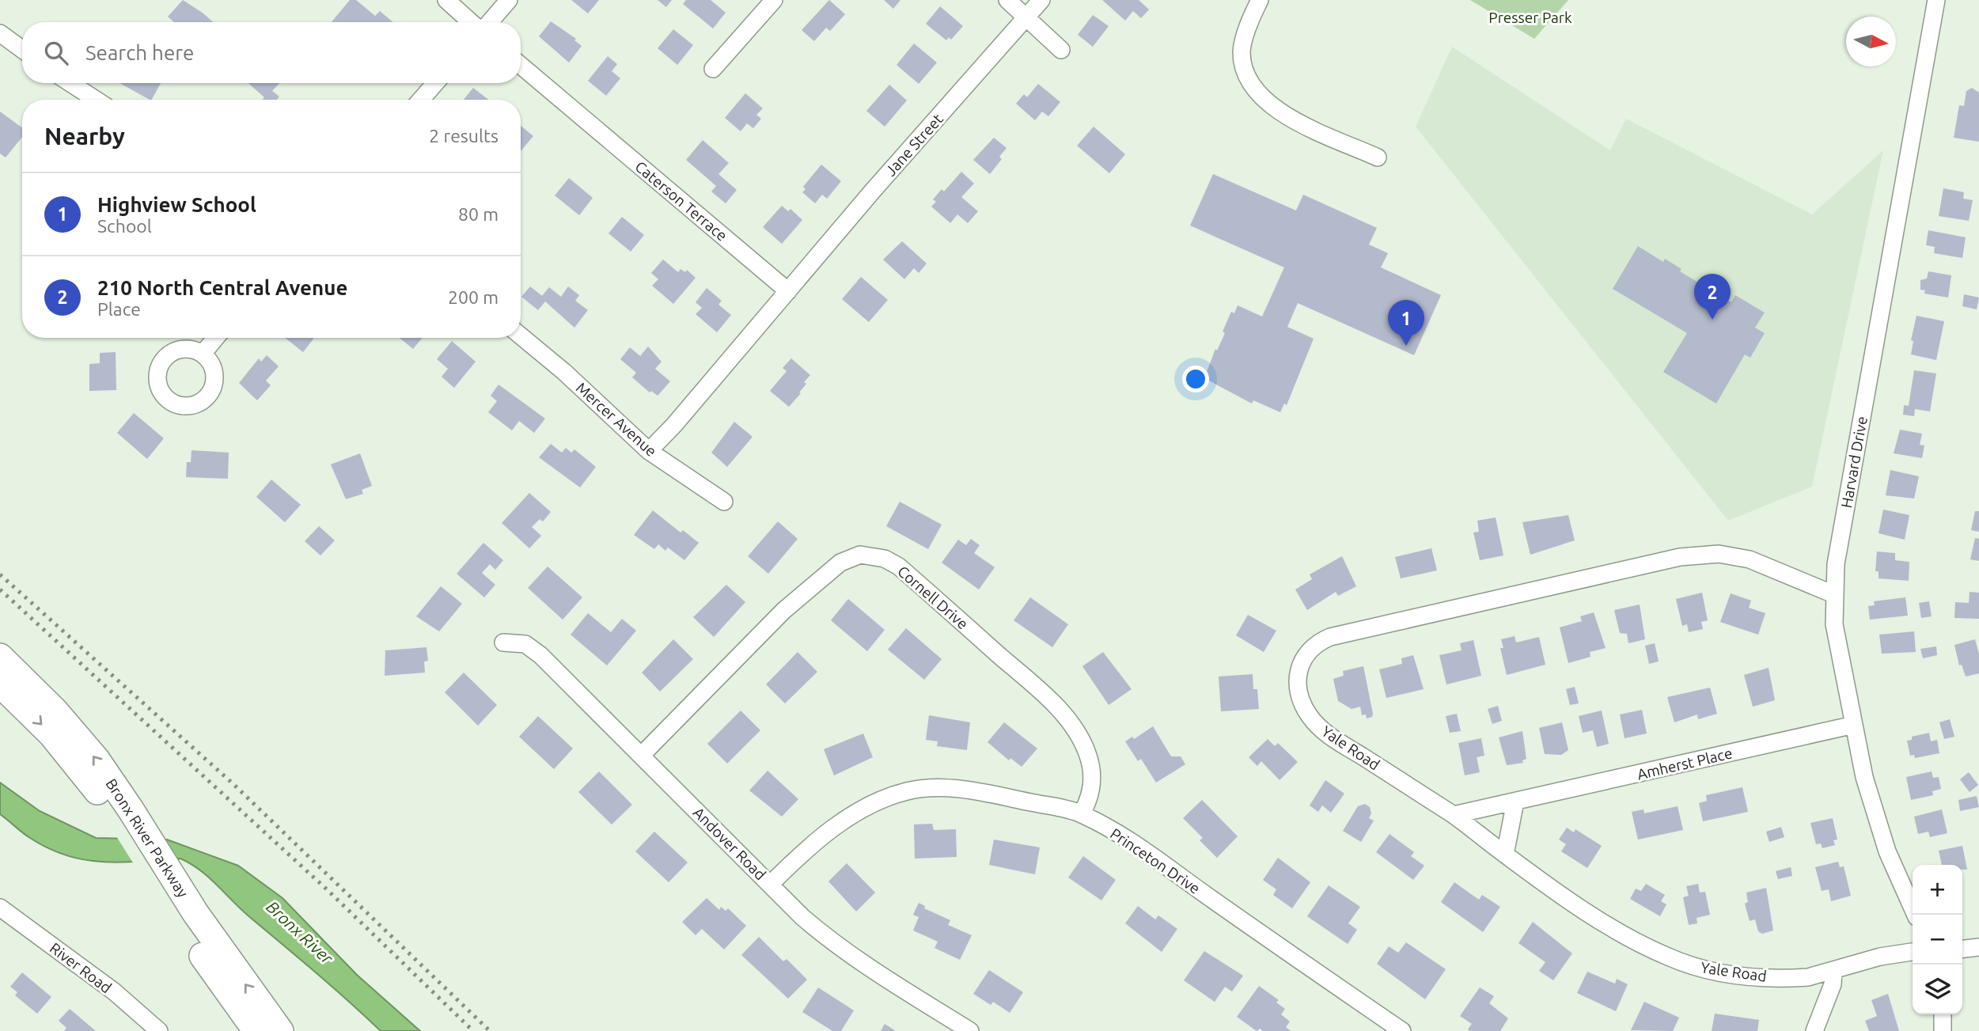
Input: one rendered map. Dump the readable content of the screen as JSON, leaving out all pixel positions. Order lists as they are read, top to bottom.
{
  "streets": {
    "highway": ["Bronx River Parkway"],
    "street": [
      "Jane Street",
      "Caterson Terrace",
      "Mercer Avenue",
      "Harvard Drive",
      "Cornell Drive",
      "Yale Road",
      "Amherst Place",
      "Andover Road",
      "Princeton Drive",
      "River Road"
    ]
  },
  "crossings": [
    ["Jane Street", "Caterson Terrace"],
    ["Harvard Drive", "Yale Road"],
    ["Harvard Drive", "Amherst Place"],
    ["Cornell Drive", "Andover Road"],
    ["Cornell Drive", "Princeton Drive"],
    ["Yale Road", "Amherst Place"],
    ["Andover Road", "Princeton Drive"]
  ],
  "water": ["Bronx River"],
  "parks": ["Presser Park"],
  "north": "right",
  "page": {
    "search": "Search here",
    "heading": ["Nearby", "2 results"],
    "list": [
      {
        "mark": "1",
        "name": "Highview School",
        "note": "School",
        "value": "80 m"
      },
      {
        "mark": "2",
        "name": "210 North Central Avenue",
        "note": "Place",
        "value": "200 m"
      }
    ],
    "pins": ["2", "1"],
    "map_buttons": ["+", "−"]
  }
}
